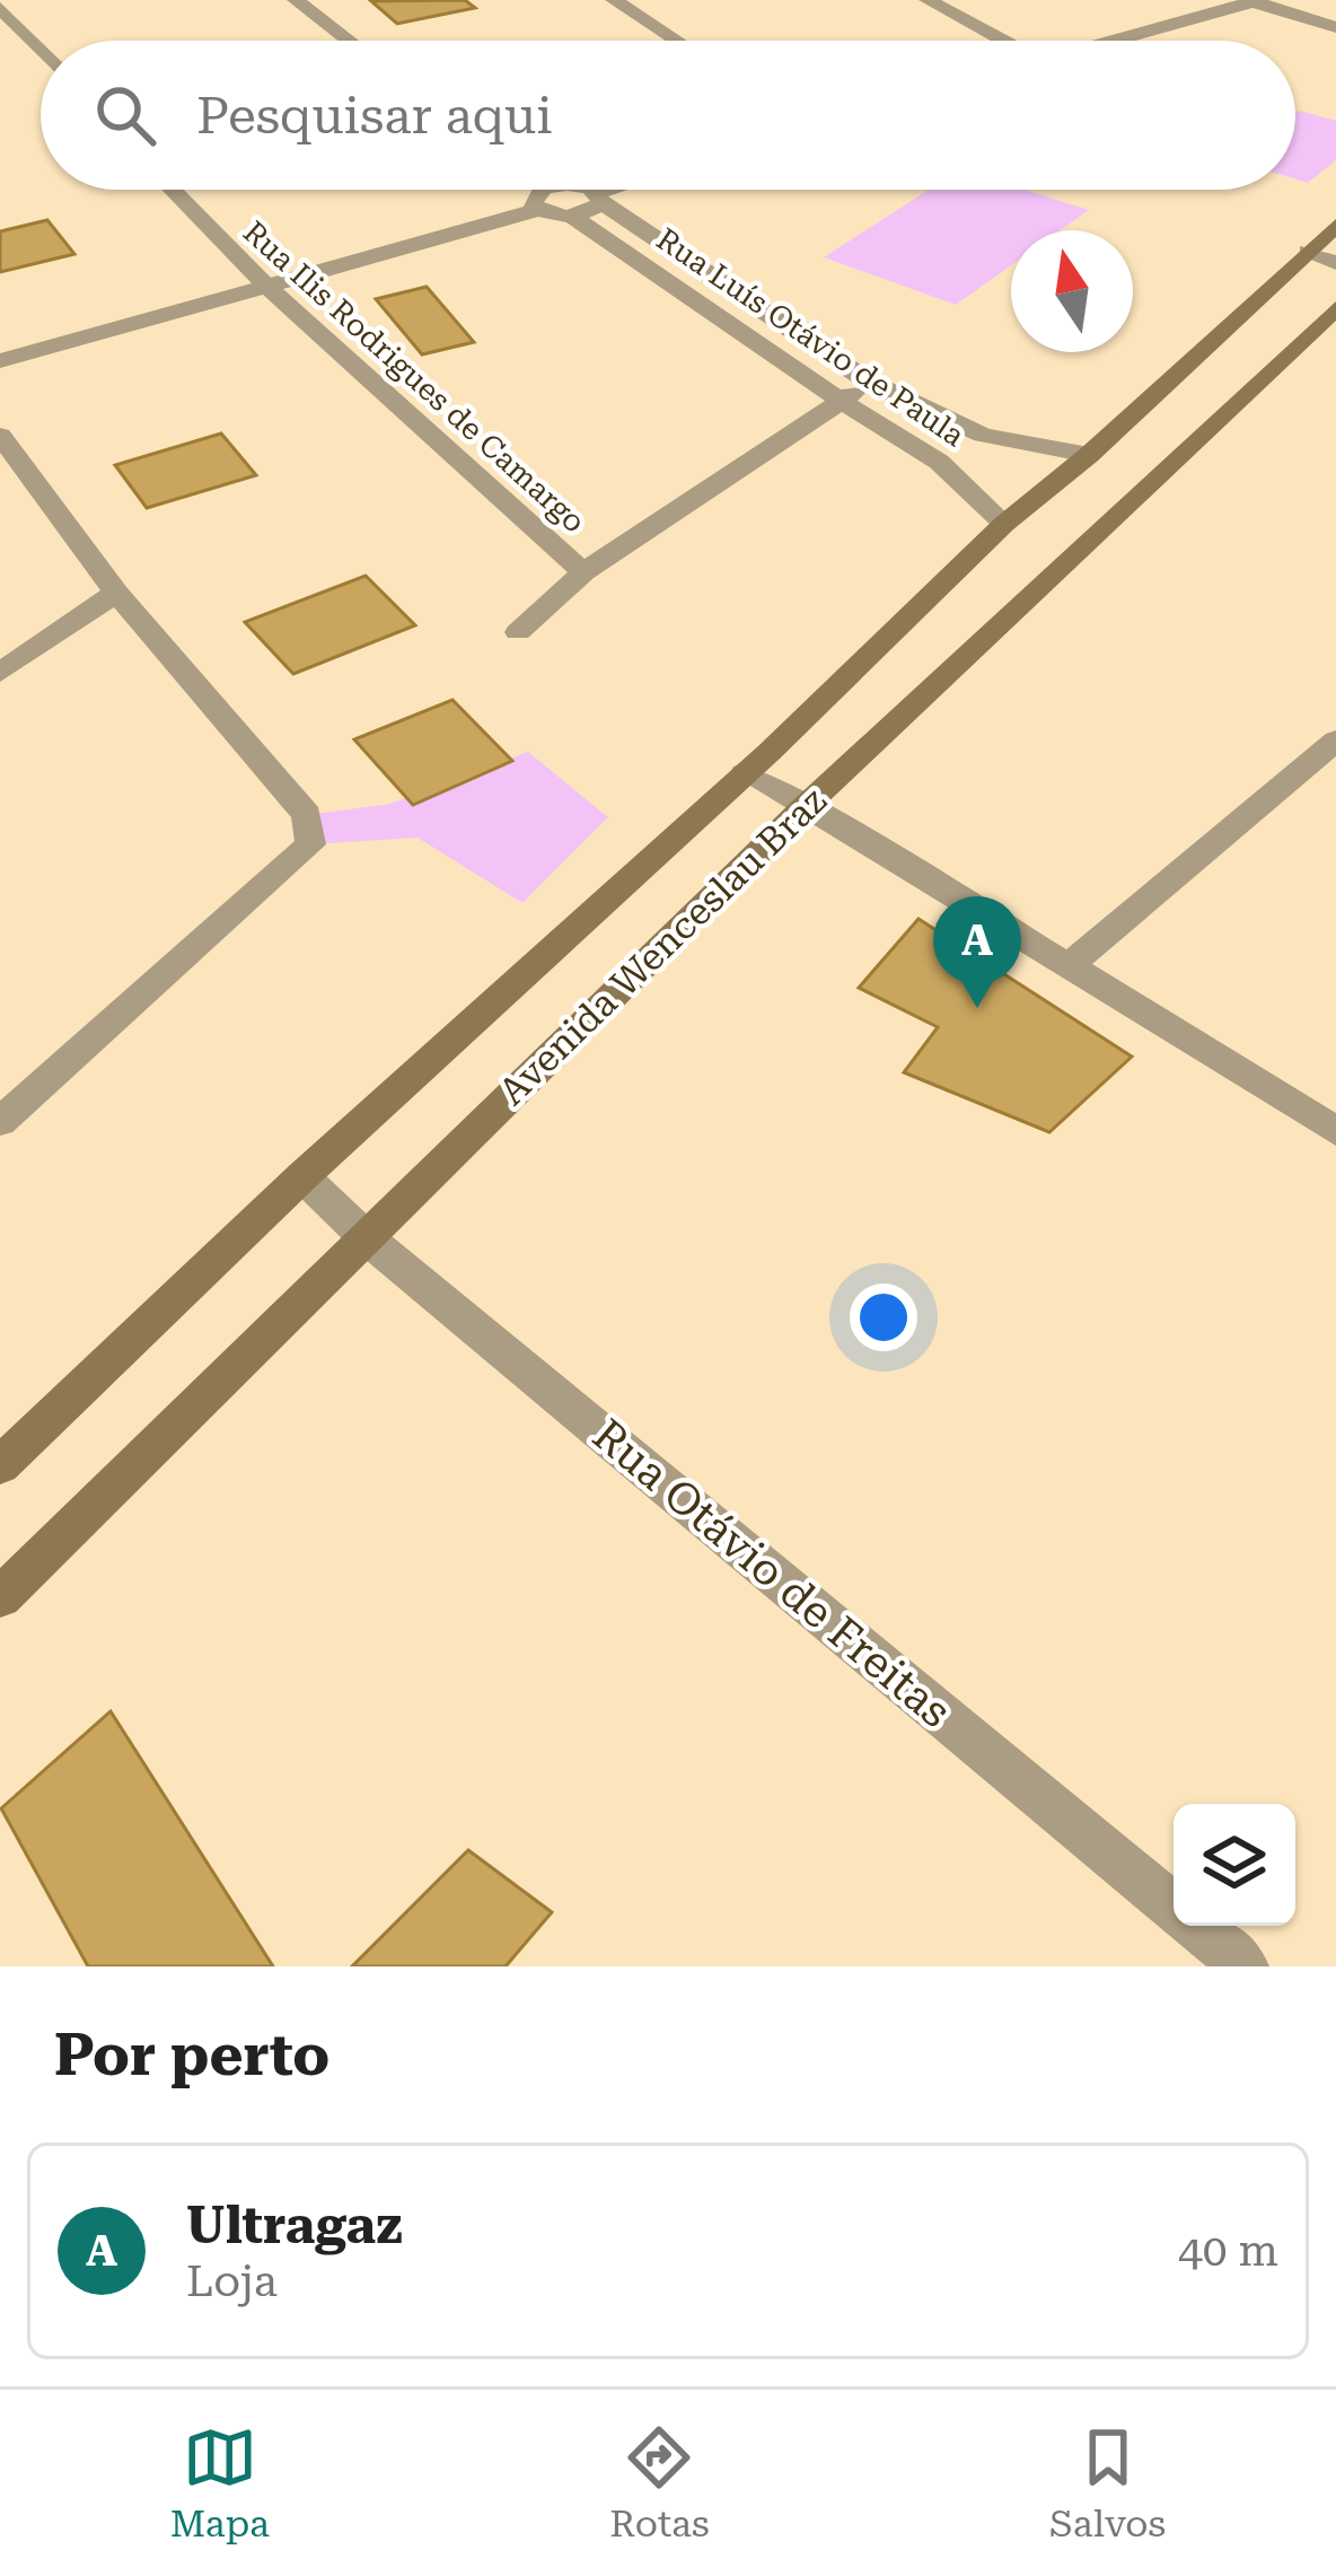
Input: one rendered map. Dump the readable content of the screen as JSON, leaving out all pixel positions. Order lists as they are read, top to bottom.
{
  "streets": {
    "main road": ["Avenida Wenceslau Braz"],
    "street": ["Rua Luís Otávio de Paula", "Rua Ilis Rodrigues de Camargo", "Rua Otávio de Freitas"]
  },
  "crossings": [
    ["Rua Luís Otávio de Paula", "Avenida Wenceslau Braz"],
    ["Avenida Wenceslau Braz", "Rua Otávio de Freitas"]
  ],
  "north": "top",
  "page": {
    "search": "Pesquisar aqui",
    "pins": "A",
    "heading": "Por perto",
    "list": [
      {
        "mark": "A",
        "name": "Ultragaz",
        "note": "Loja",
        "value": "40 m"
      }
    ],
    "nav": ["Mapa", "Rotas", "Salvos"]
  }
}
